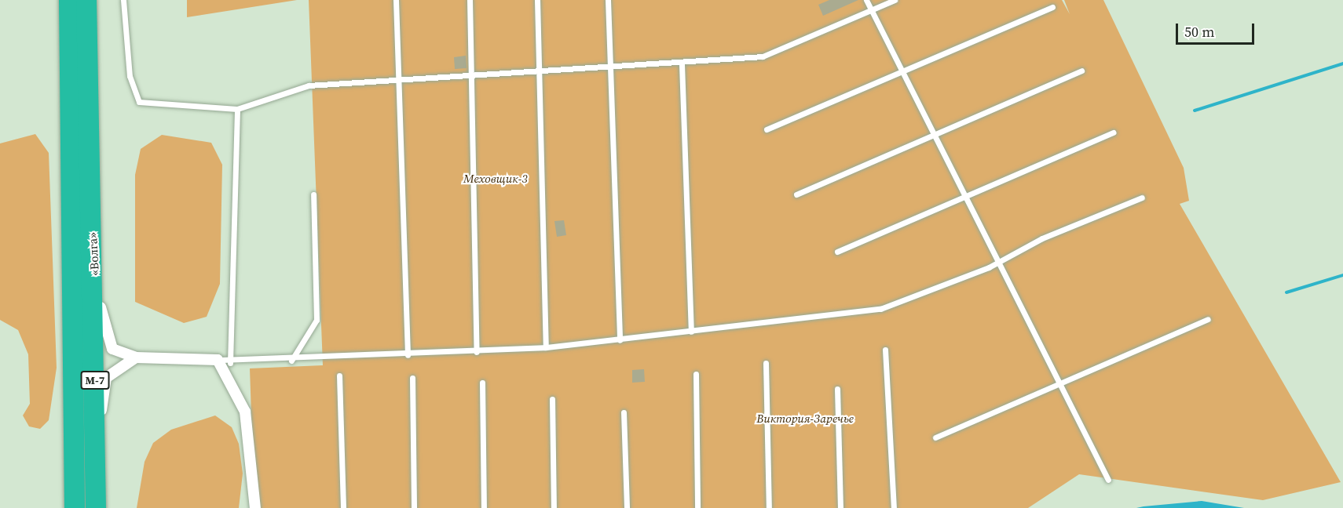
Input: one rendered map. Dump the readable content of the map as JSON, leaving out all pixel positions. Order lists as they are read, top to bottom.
{
  "streets": {
    "highway": ["«Волга»", "М-7"]
  },
  "parks": ["Меховщик-3", "Виктория-Заречье"],
  "scale_bar": "50 m"
}
